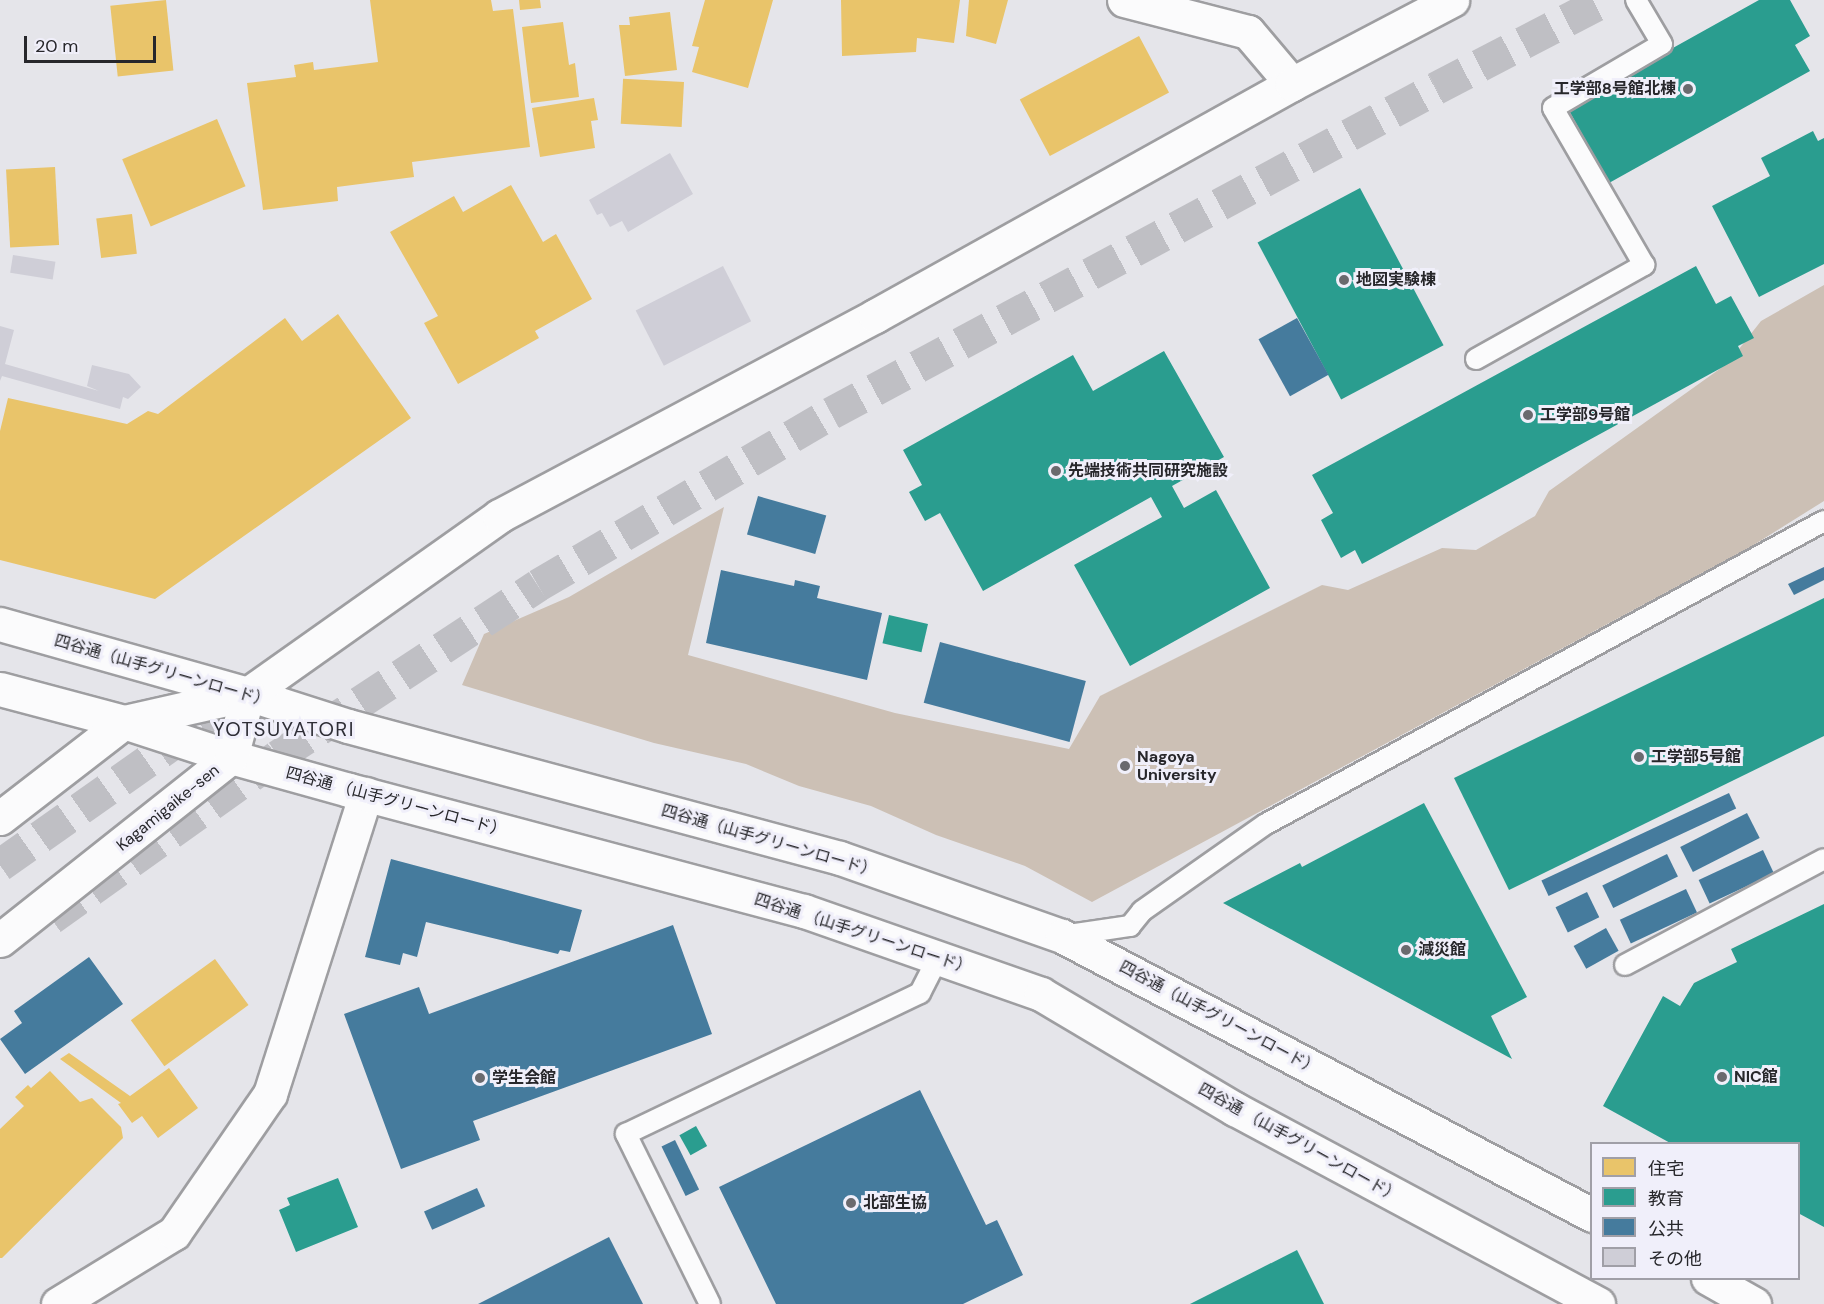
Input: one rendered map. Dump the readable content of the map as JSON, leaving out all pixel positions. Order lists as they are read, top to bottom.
{
  "streets": {
    "street": ["四谷通（山手グリーンロード）", "四谷通 （山手グリーンロード）", "Kagamigaike-sen"]
  },
  "crossings": [
    ["四谷通（山手グリーンロード）", "Kagamigaike-sen"],
    ["四谷通 （山手グリーンロード）", "Kagamigaike-sen"]
  ],
  "districts": ["YOTSUYATORI"],
  "places": [
    "工学部8号館北棟",
    "地図実験棟",
    "工学部9号館",
    "先端技術共同研究施設",
    "工学部5号館",
    "Nagoya University",
    "減災館",
    "NIC館",
    "学生会館",
    "北部生協"
  ],
  "legend": [
    "住宅",
    "教育",
    "公共",
    "その他"
  ],
  "scale_bar": "20 m"
}
